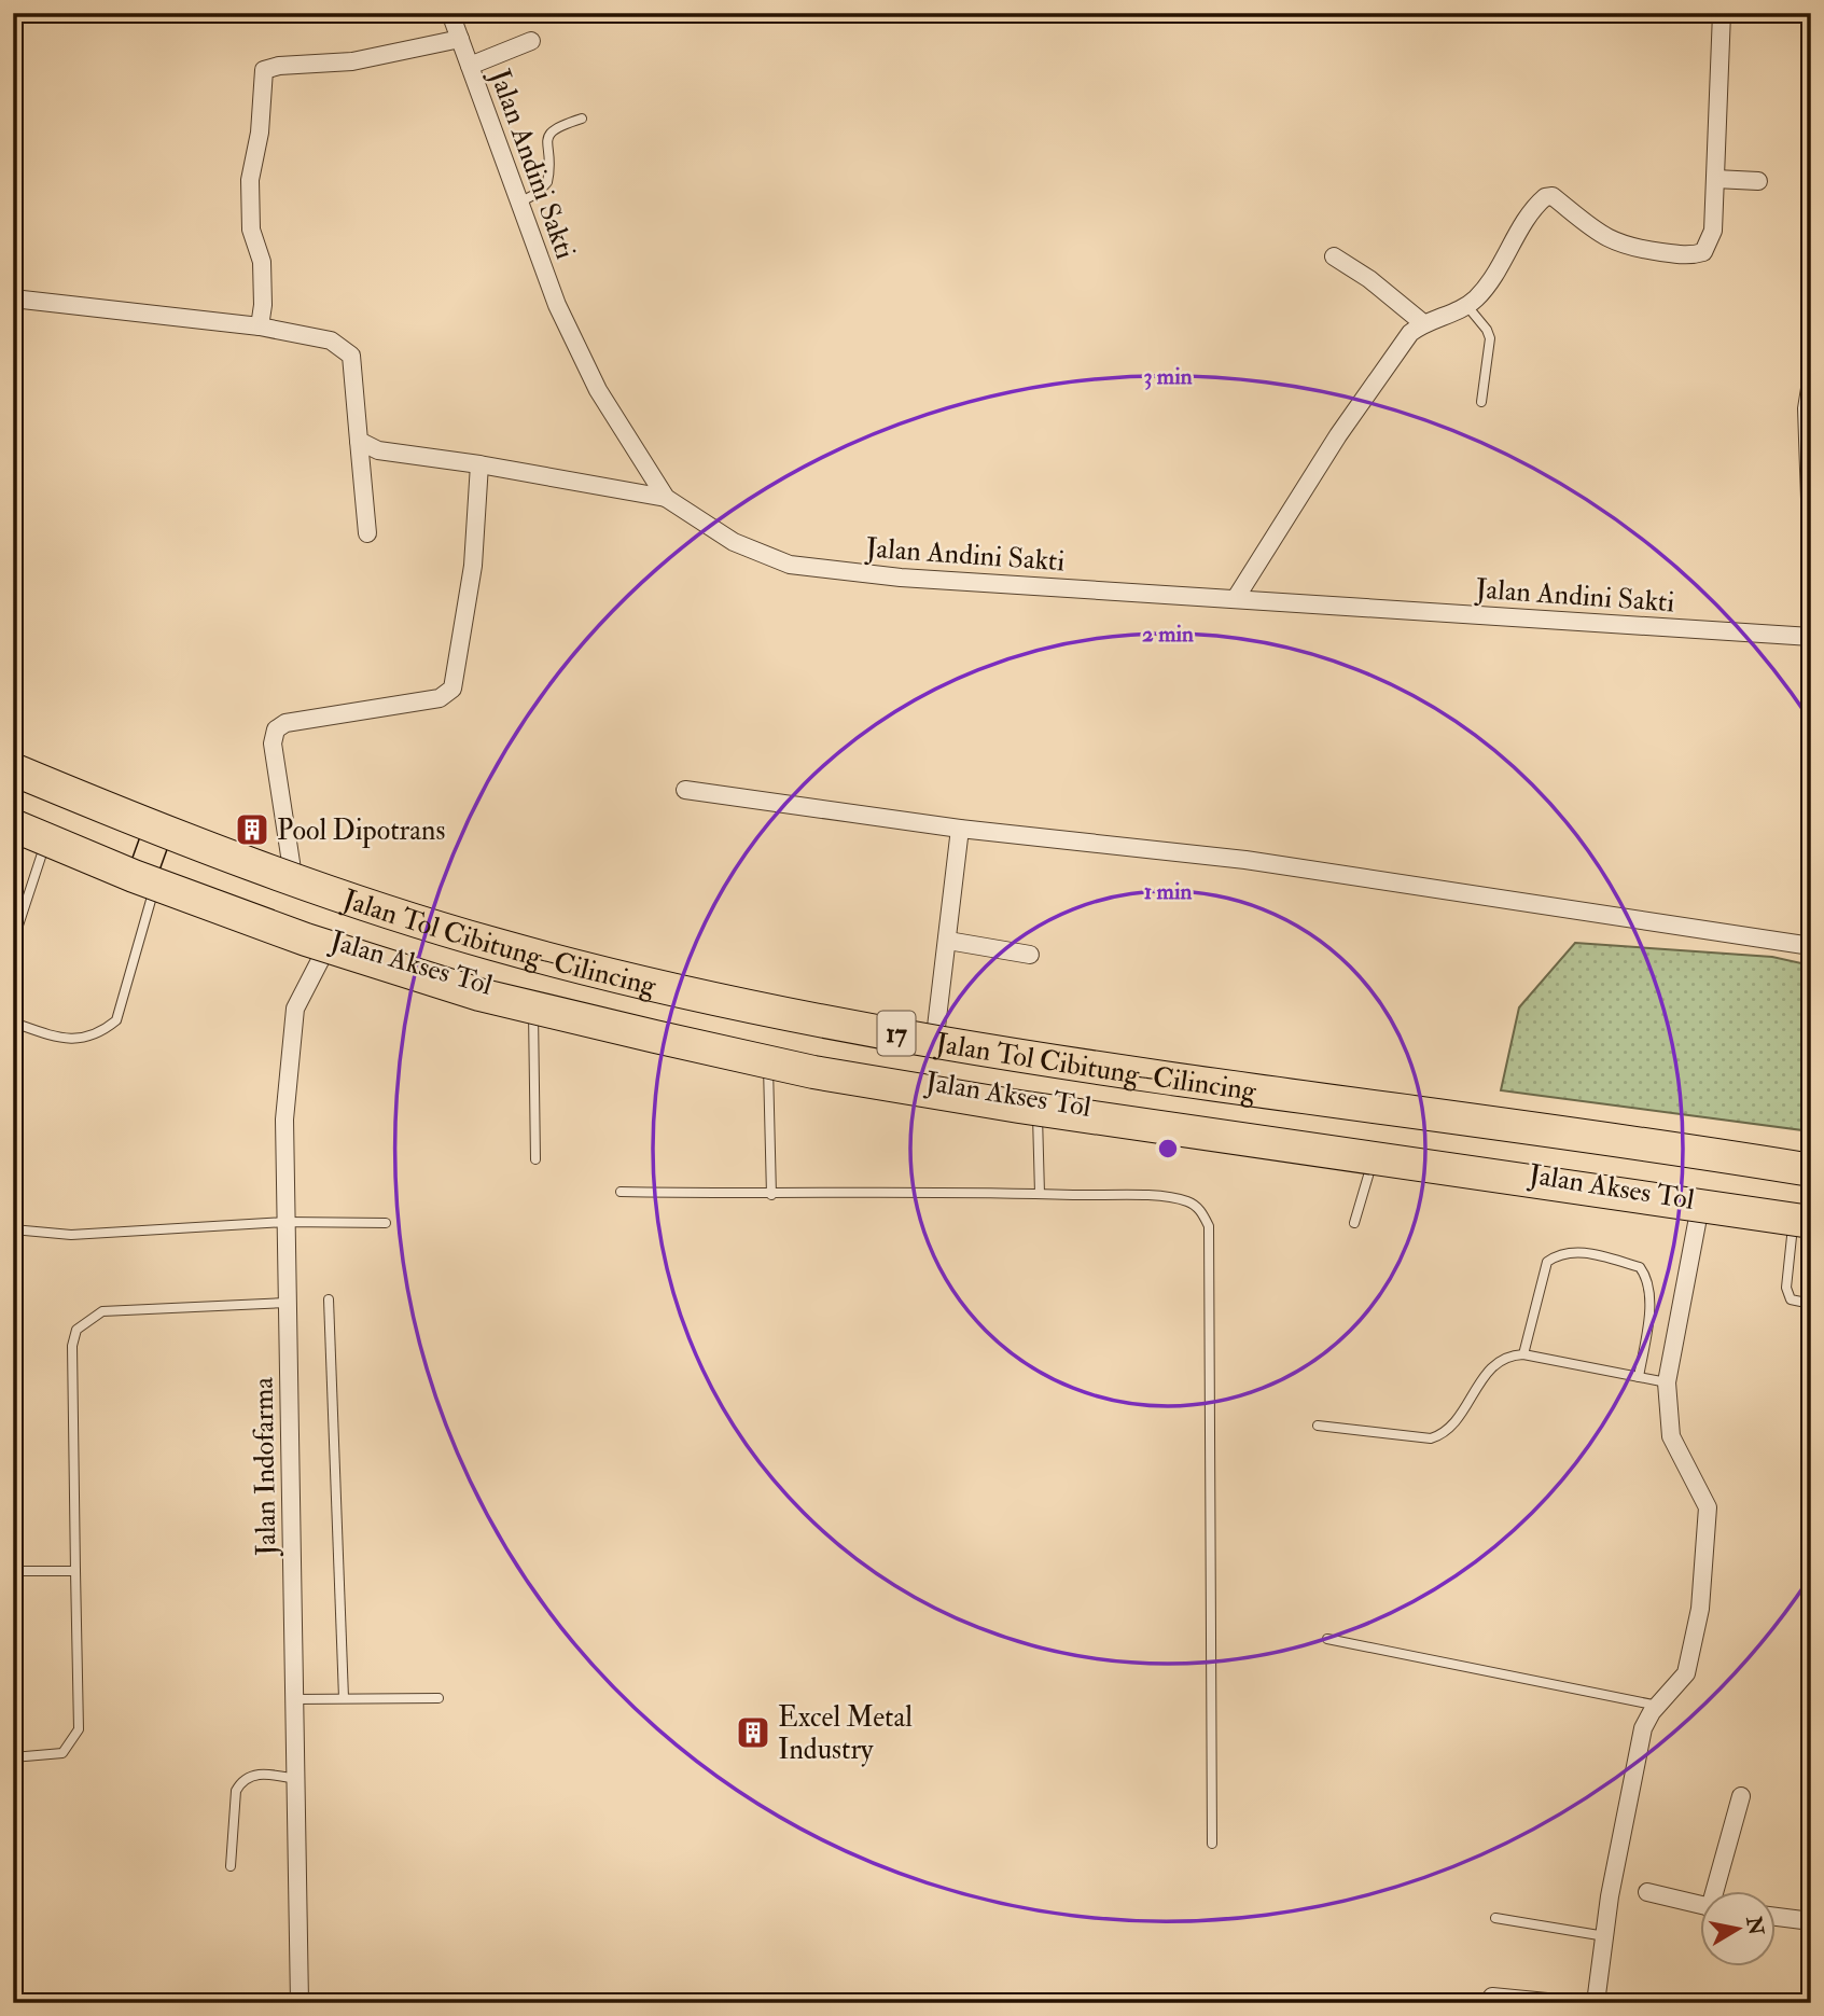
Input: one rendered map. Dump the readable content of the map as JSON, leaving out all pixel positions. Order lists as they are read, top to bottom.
{
  "streets": {
    "highway": ["Jalan Tol Cibitung–Cilincing", "17"],
    "main road": ["Jalan Akses Tol"],
    "street": ["Jalan Andini Sakti", "Jalan Indofarma"]
  },
  "crossings": [
    ["Jalan Tol Cibitung–Cilincing", "Jalan Akses Tol"],
    ["Jalan Akses Tol", "Jalan Indofarma"]
  ],
  "places": {
    "building": ["Pool Dipotrans", "Excel Metal Industry"]
  },
  "north": "right",
  "rings": ["3 min", "2 min", "1 min"]
}
